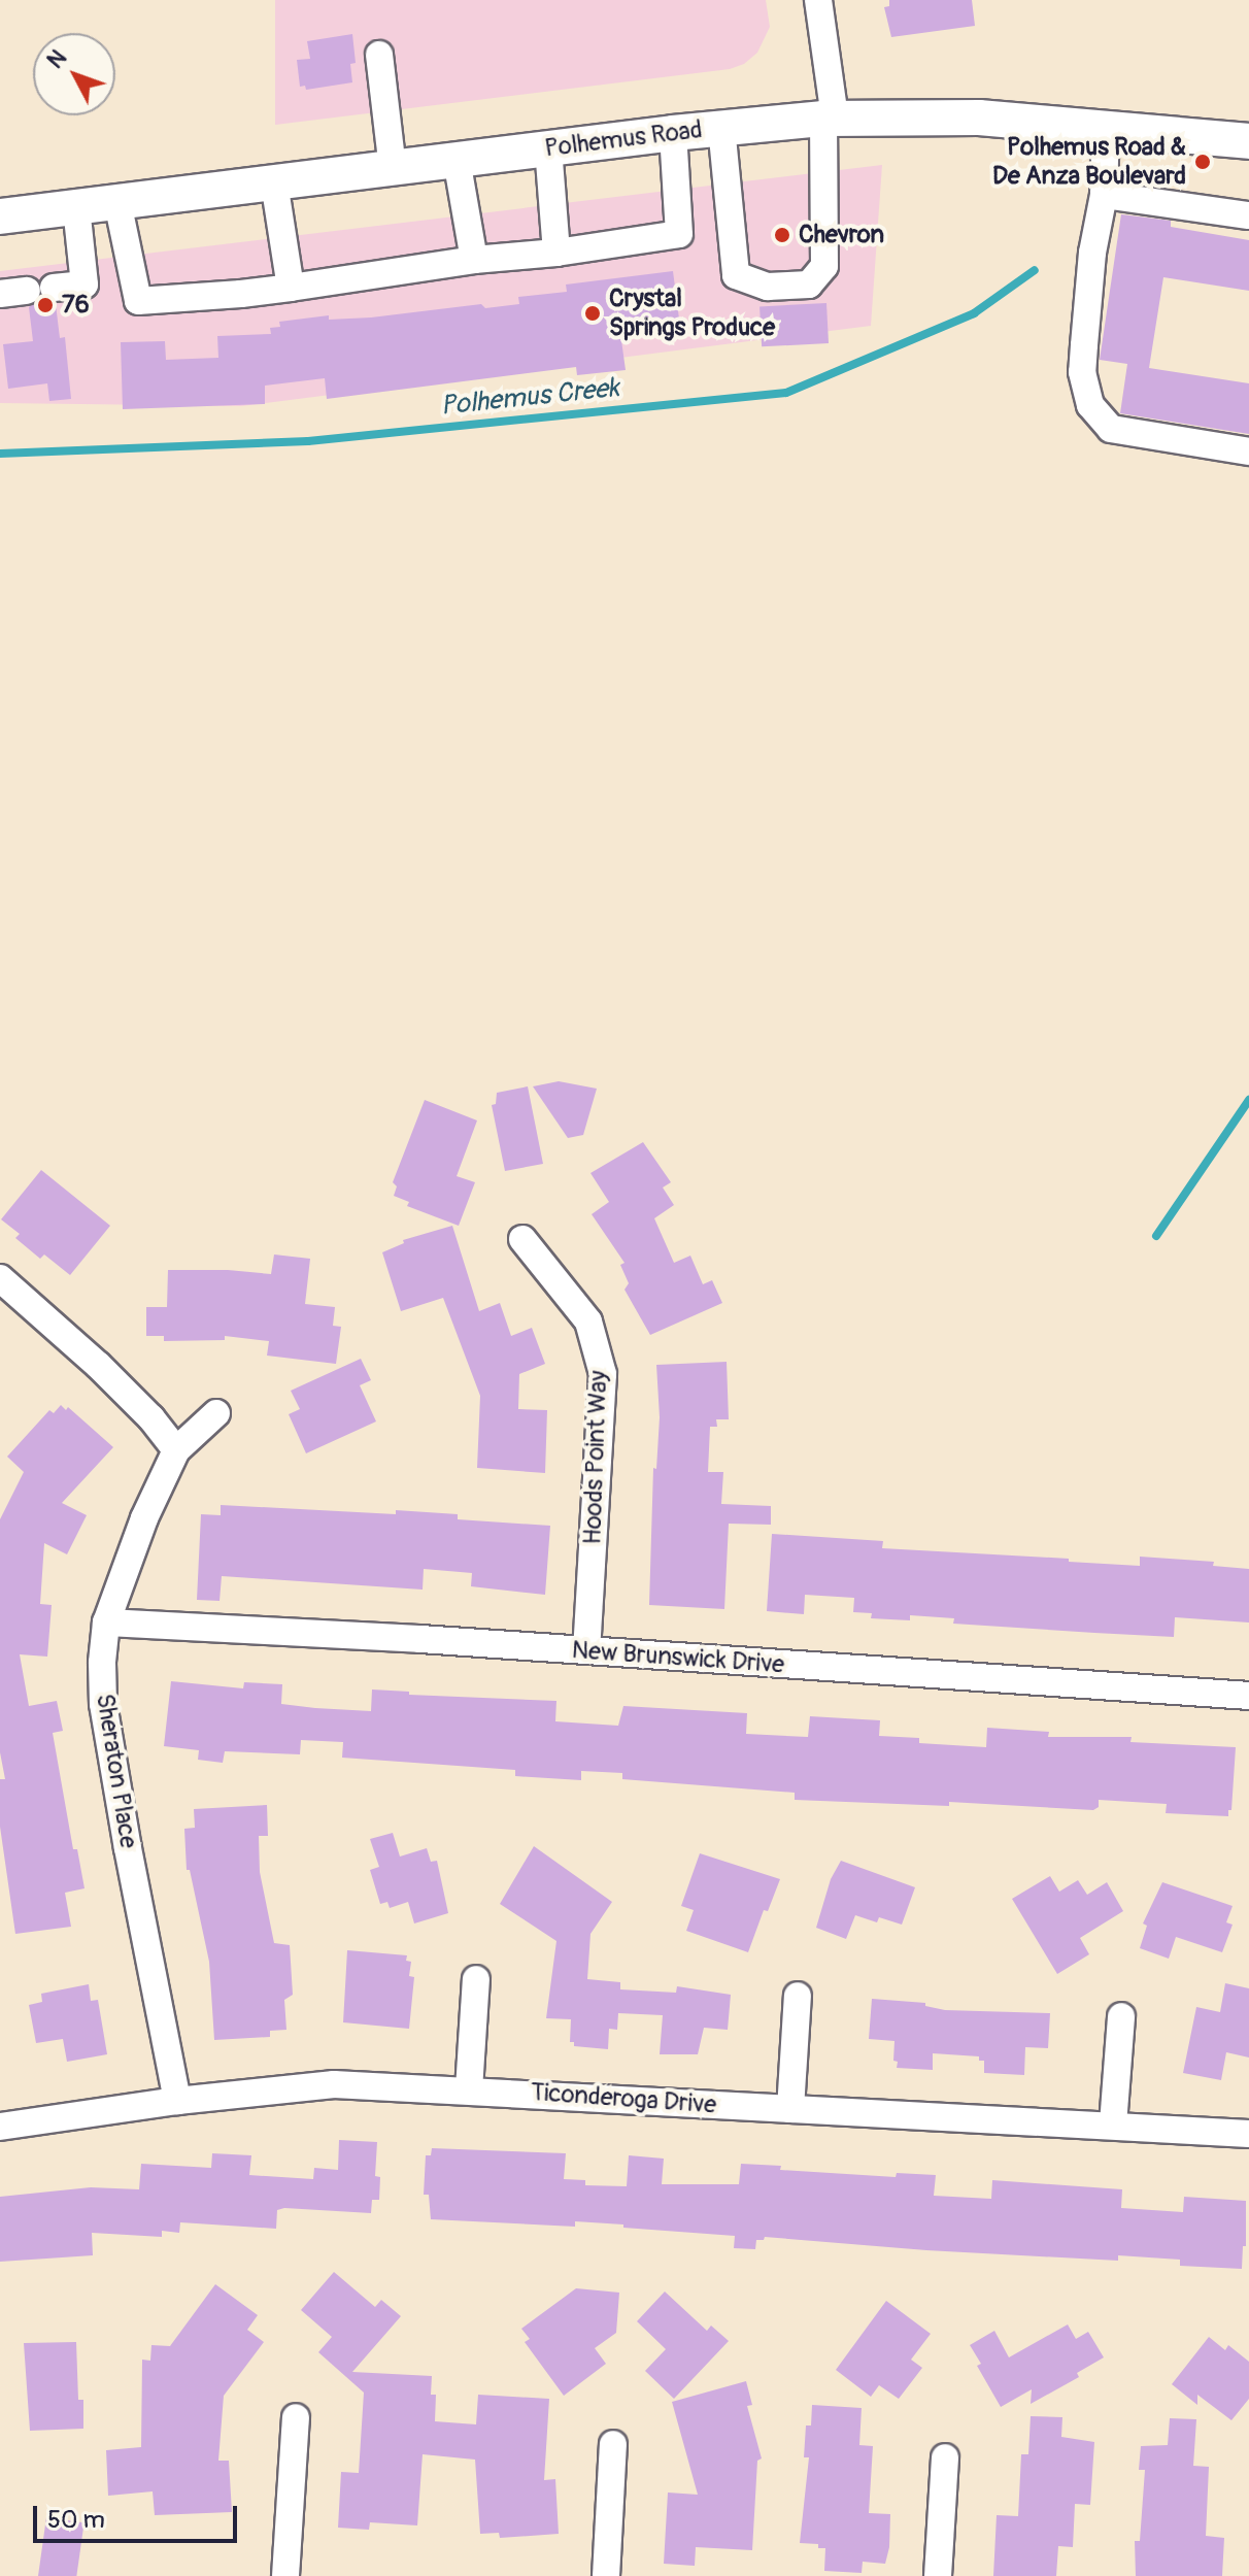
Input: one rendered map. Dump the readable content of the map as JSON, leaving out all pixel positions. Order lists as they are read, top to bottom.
{
  "streets": {
    "main road": ["Polhemus Road"],
    "street": [
      "Hoods Point Way",
      "New Brunswick Drive",
      "Sheraton Place",
      "Ticonderoga Drive"
    ]
  },
  "crossings": [
    ["Hoods Point Way", "New Brunswick Drive"],
    ["New Brunswick Drive", "Sheraton Place"],
    ["Sheraton Place", "Ticonderoga Drive"]
  ],
  "water": ["Polhemus Creek"],
  "places": [
    "Polhemus Road & De Anza Boulevard",
    "Chevron",
    "76",
    "Crystal Springs Produce"
  ],
  "scale_bar": "50 m",
  "north": "top left"
}
